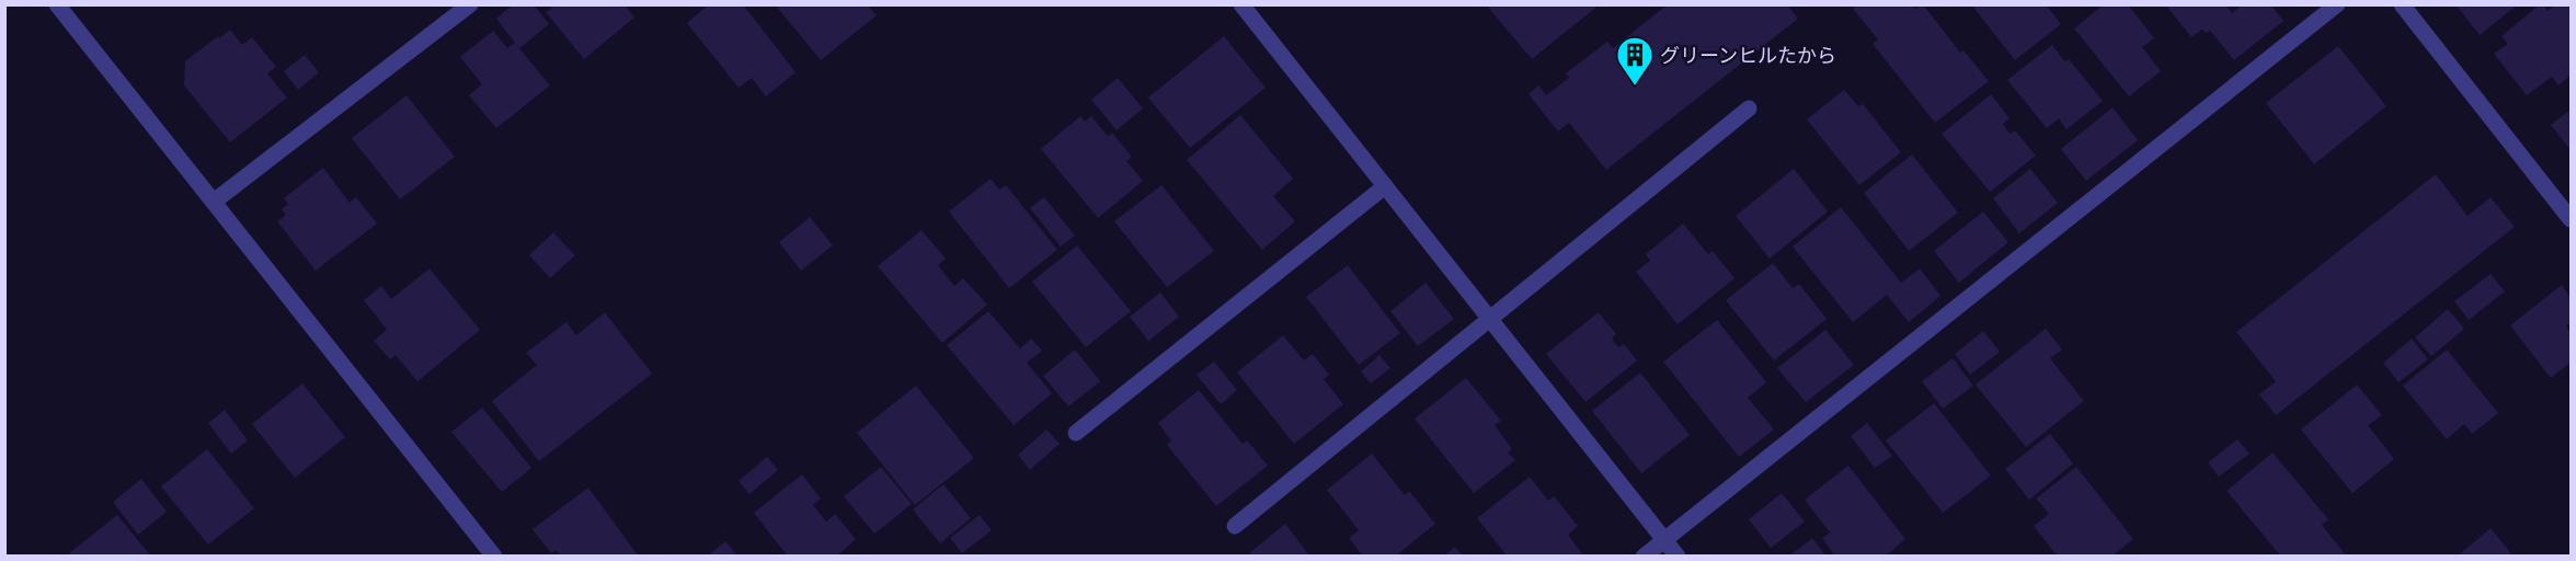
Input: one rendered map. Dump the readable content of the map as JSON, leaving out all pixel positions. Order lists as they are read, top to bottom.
{
  "places": {
    "building": ["グリーンヒルたから"]
  }
}
